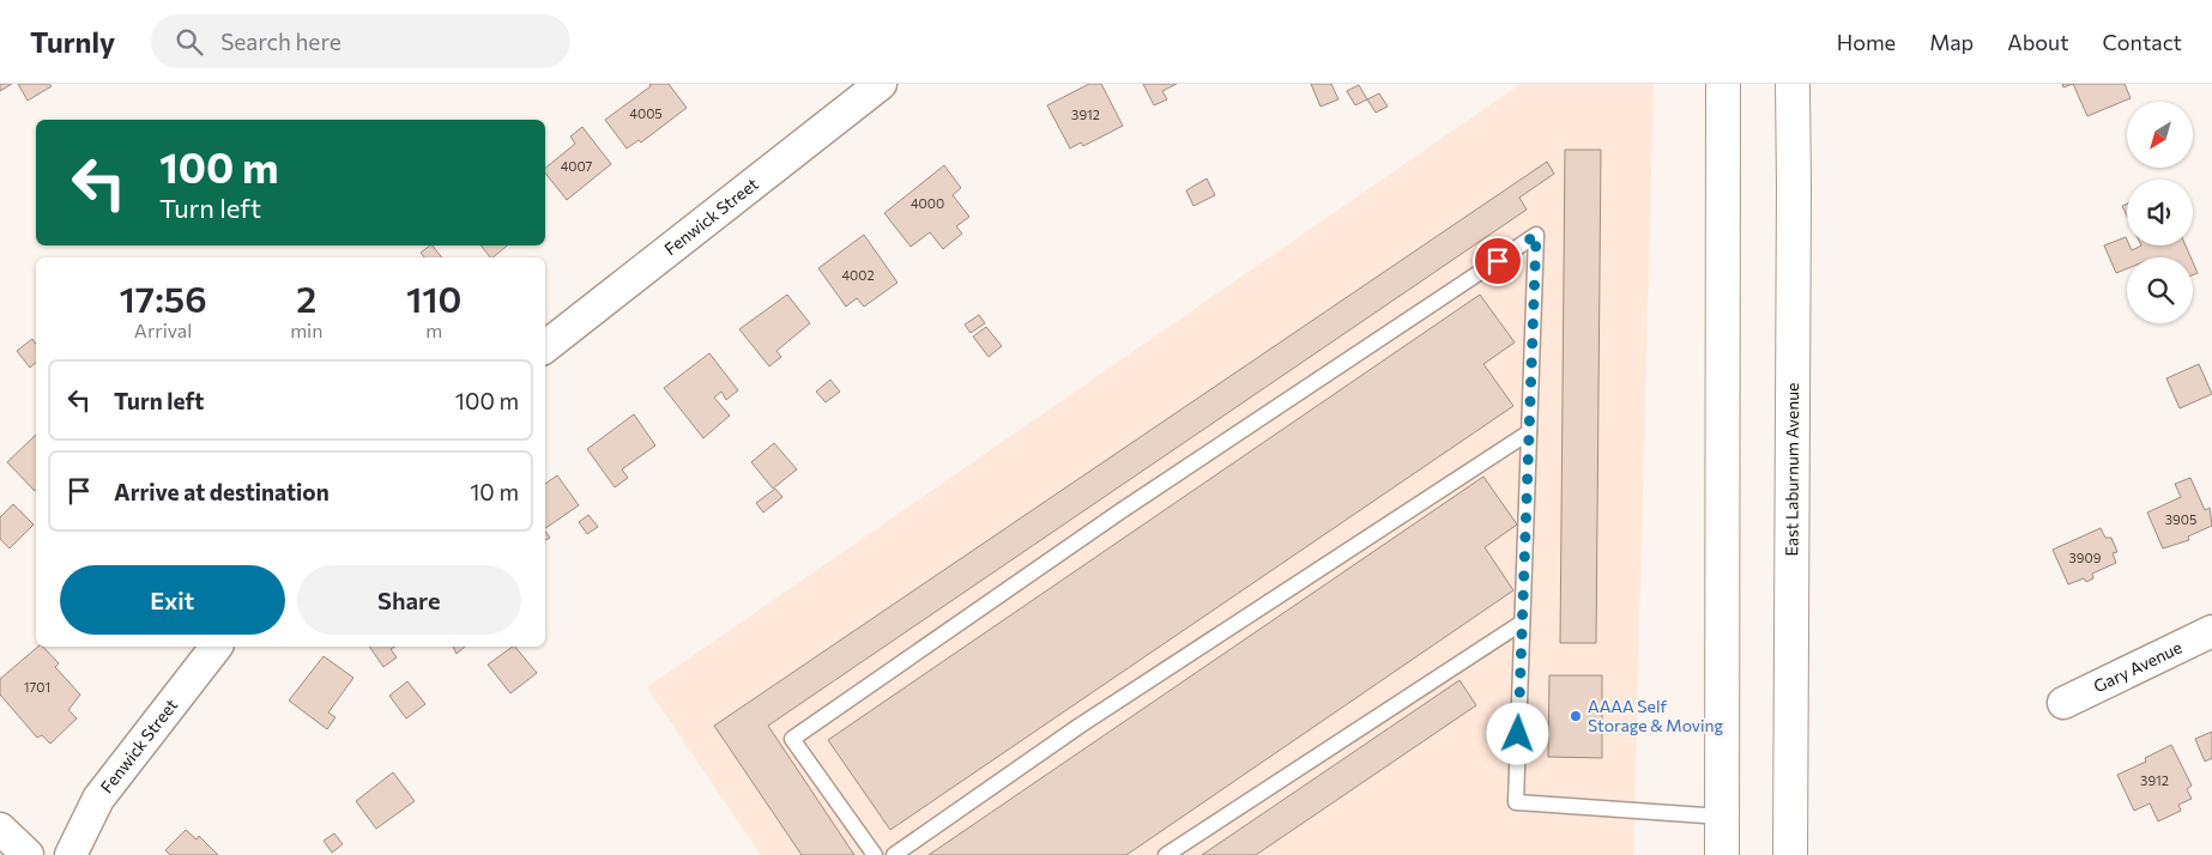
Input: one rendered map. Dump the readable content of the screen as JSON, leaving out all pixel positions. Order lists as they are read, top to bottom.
{
  "streets": {
    "main road": ["East Laburnum Avenue"],
    "street": ["Fenwick Street", "Gary Avenue"]
  },
  "places": ["AAAA Self Storage & Moving"],
  "house_numbers": [
    "4005",
    "3912",
    "4007",
    "4000",
    "4002",
    "3905",
    "3909",
    "1701",
    "3912"
  ],
  "north": "bottom left",
  "page": {
    "header": "Turnly",
    "search": "Search here",
    "nav": [
      "Home",
      "Map",
      "About",
      "Contact"
    ],
    "turn": ["100 m", "Turn left"],
    "eta": [
      "17:56",
      "Arrival",
      "2",
      "min",
      "110",
      "m"
    ],
    "list": [
      {
        "name": "Turn left",
        "value": "100 m"
      },
      {
        "name": "Arrive at destination",
        "value": "10 m"
      }
    ],
    "buttons": ["Exit", "Share"]
  }
}
